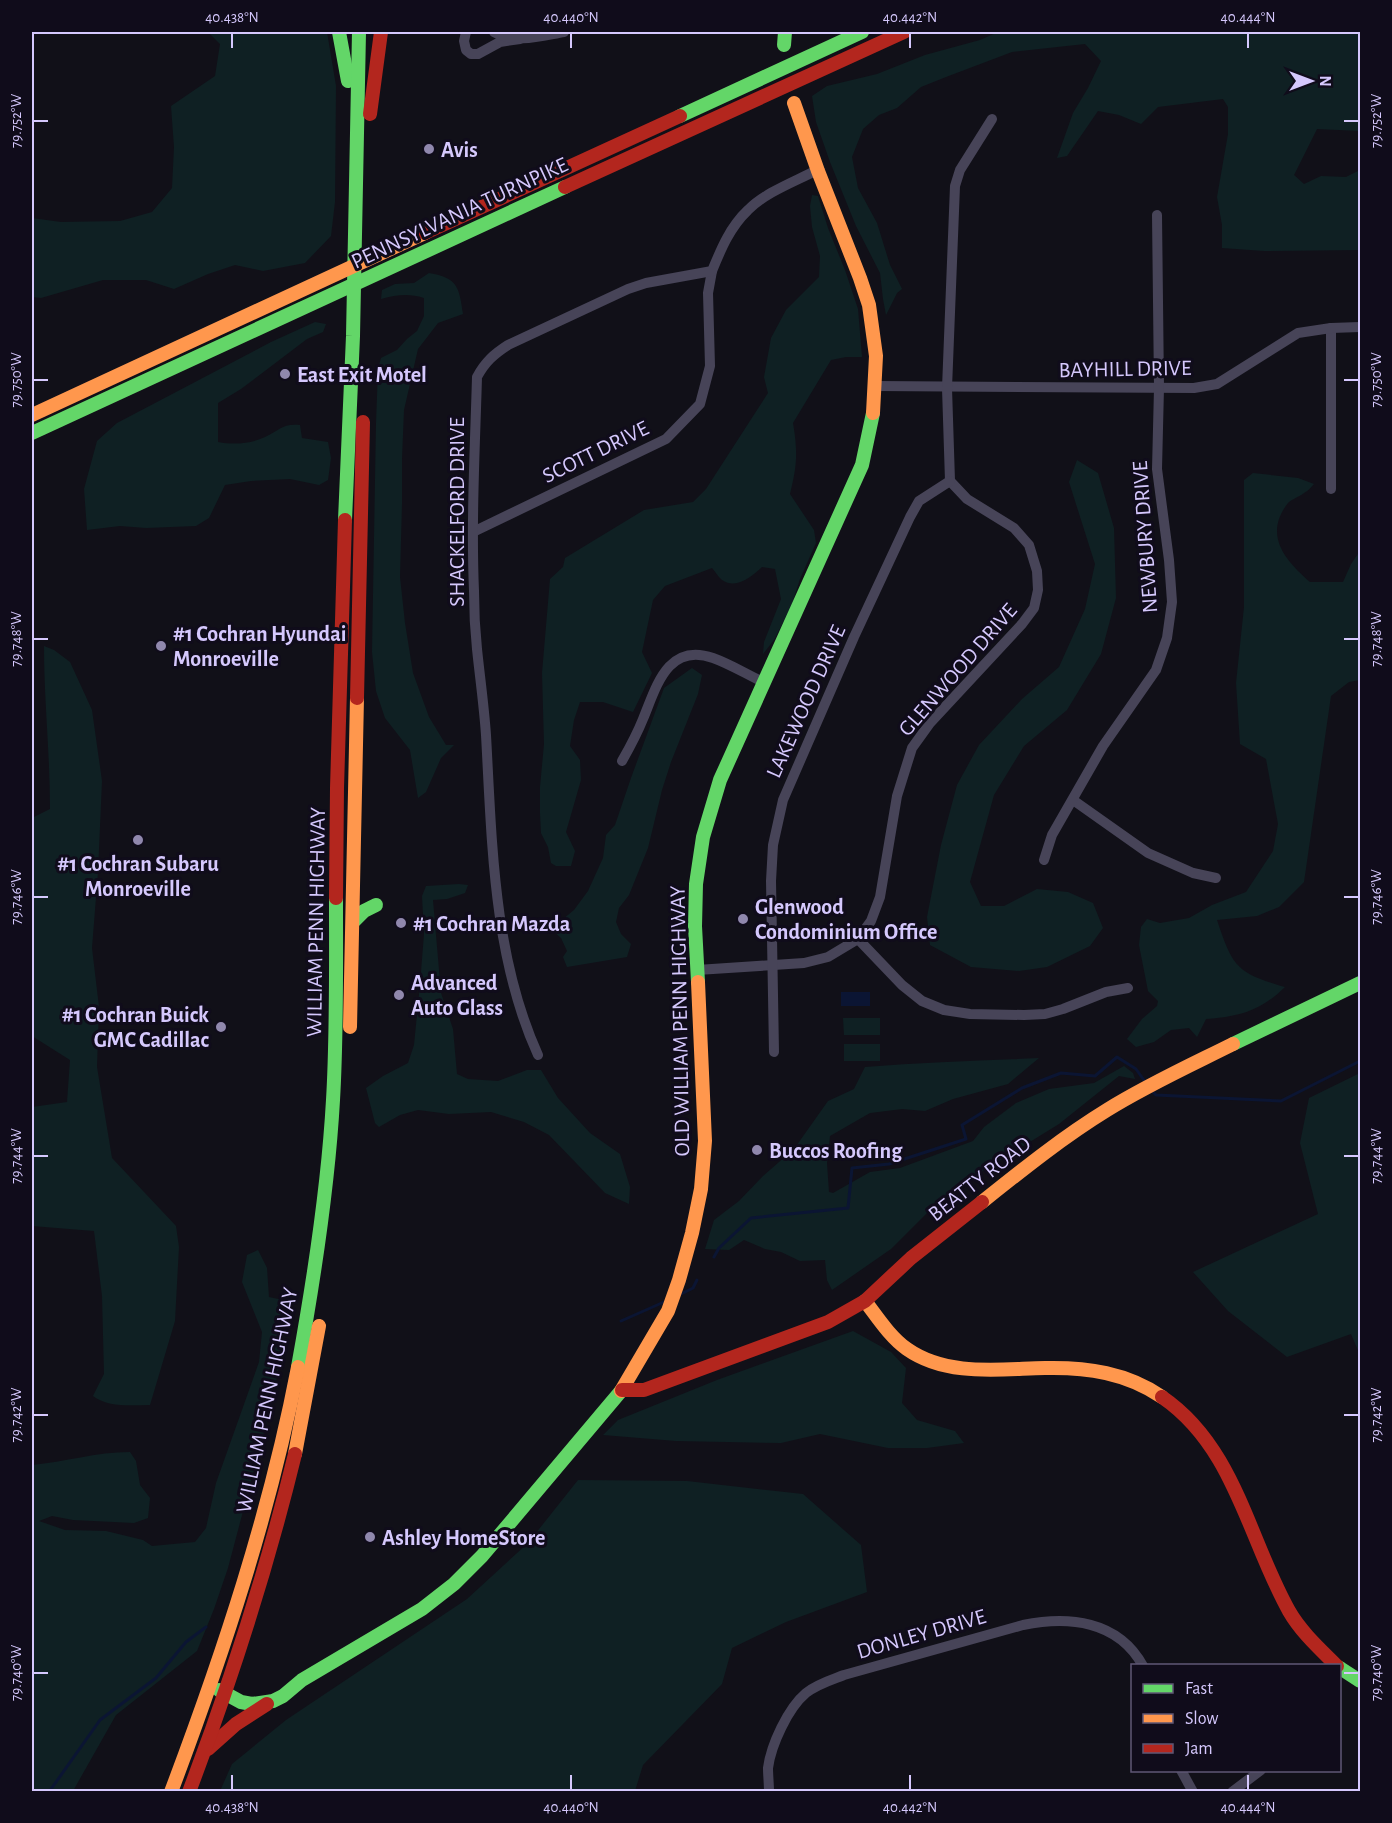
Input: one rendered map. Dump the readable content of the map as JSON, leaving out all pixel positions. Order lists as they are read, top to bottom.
{
  "streets": {
    "main road": [
      "PENNSYLVANIA TURNPIKE",
      "WILLIAM PENN HIGHWAY",
      "OLD WILLIAM PENN HIGHWAY",
      "BEATTY ROAD"
    ],
    "street": [
      "BAYHILL DRIVE",
      "SCOTT DRIVE",
      "SHACKELFORD DRIVE",
      "NEWBURY DRIVE",
      "GLENWOOD DRIVE",
      "LAKEWOOD DRIVE",
      "DONLEY DRIVE"
    ]
  },
  "crossings": [
    ["BAYHILL DRIVE", "NEWBURY DRIVE"],
    ["BAYHILL DRIVE", "OLD WILLIAM PENN HIGHWAY"],
    ["SCOTT DRIVE", "SHACKELFORD DRIVE"],
    ["GLENWOOD DRIVE", "LAKEWOOD DRIVE"],
    ["GLENWOOD DRIVE", "OLD WILLIAM PENN HIGHWAY"],
    ["WILLIAM PENN HIGHWAY", "OLD WILLIAM PENN HIGHWAY"],
    ["OLD WILLIAM PENN HIGHWAY", "BEATTY ROAD"]
  ],
  "places": [
    "Avis",
    "East Exit Motel",
    "#1 Cochran Hyundai Monroeville",
    "#1 Cochran Subaru Monroeville",
    "Glenwood Condominium Office",
    "#1 Cochran Mazda",
    "Advanced Auto Glass",
    "#1 Cochran Buick GMC Cadillac",
    "Buccos Roofing",
    "Ashley HomeStore"
  ],
  "legend": ["Fast", "Slow", "Jam"],
  "north": "right",
  "coordinates": [
    "40.438°N",
    "40.440°N",
    "40.442°N",
    "40.444°N",
    "79.752°W",
    "79.750°W",
    "79.748°W",
    "79.746°W",
    "79.744°W",
    "79.742°W",
    "79.740°W"
  ]
}
